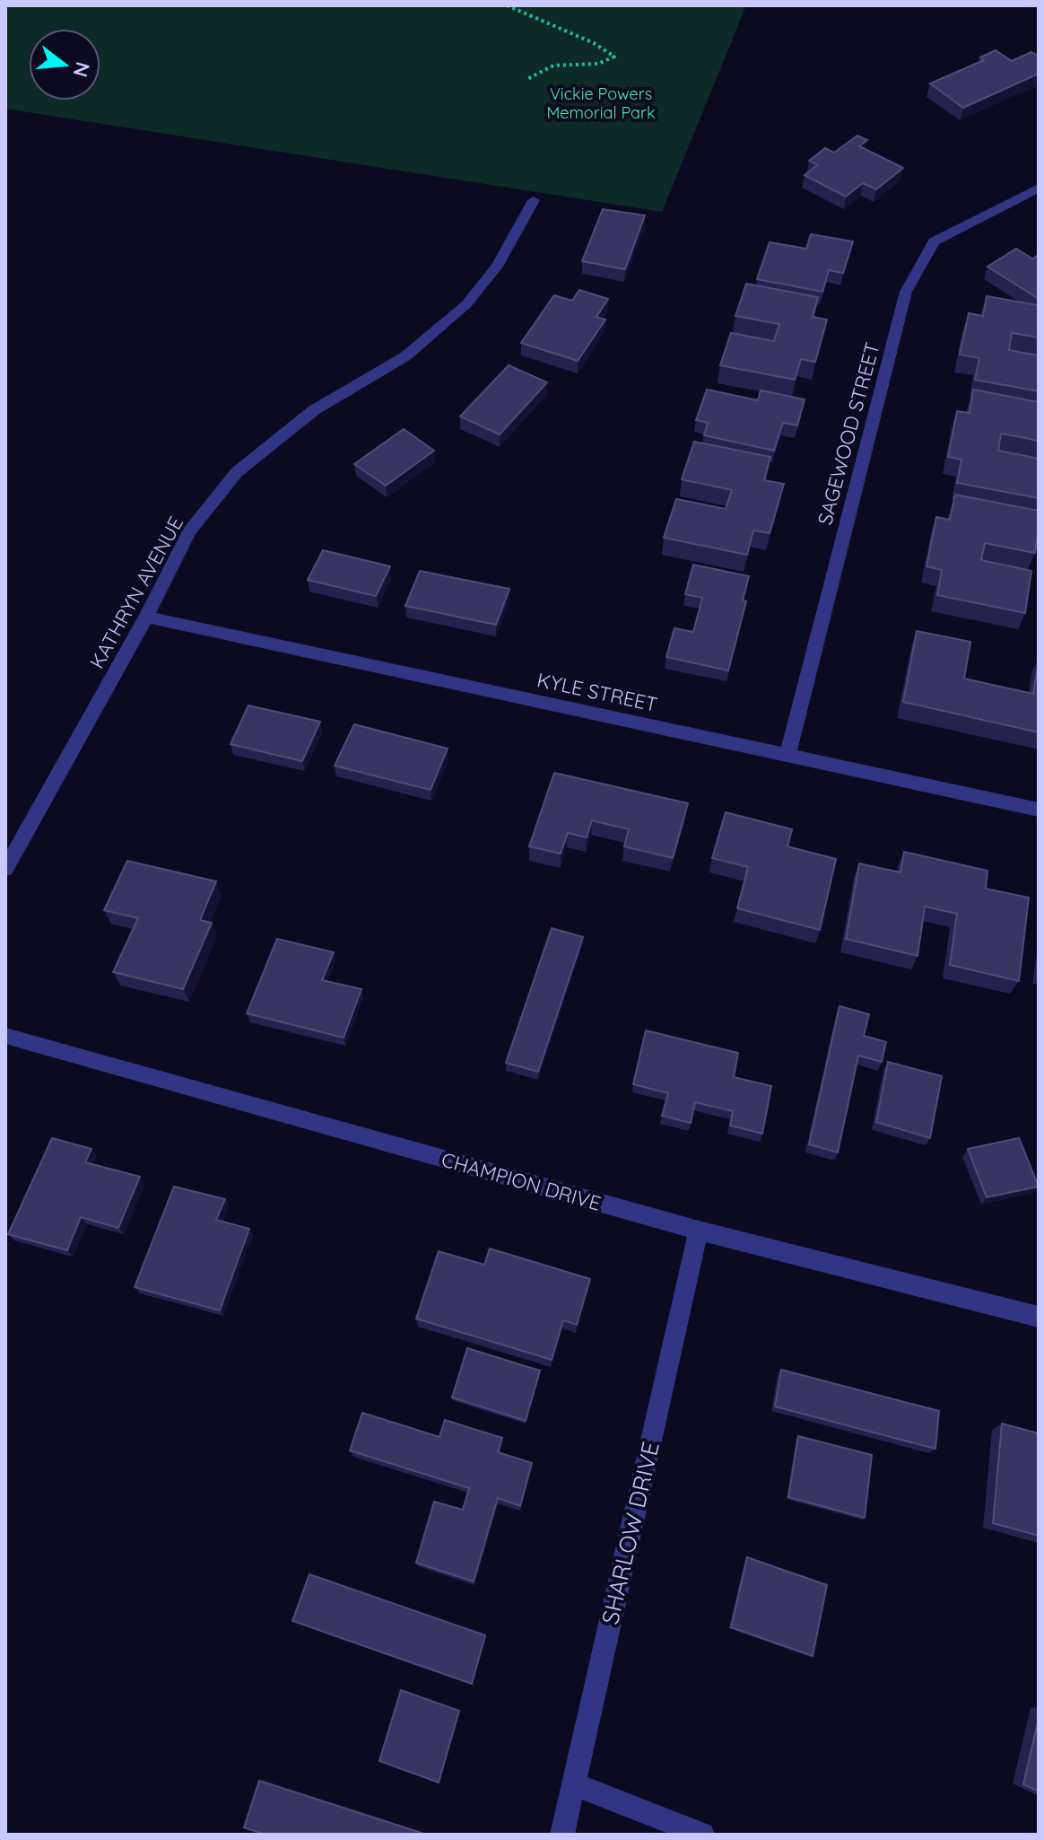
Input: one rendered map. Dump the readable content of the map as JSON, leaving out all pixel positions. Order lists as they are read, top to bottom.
{
  "streets": {
    "street": [
      "SAGEWOOD STREET",
      "KATHRYN AVENUE",
      "KYLE STREET",
      "CHAMPION DRIVE",
      "SHARLOW DRIVE"
    ]
  },
  "crossings": [
    ["SAGEWOOD STREET", "KYLE STREET"],
    ["KATHRYN AVENUE", "KYLE STREET"],
    ["CHAMPION DRIVE", "SHARLOW DRIVE"]
  ],
  "parks": ["Vickie Powers Memorial Park"],
  "north": "right"
}
